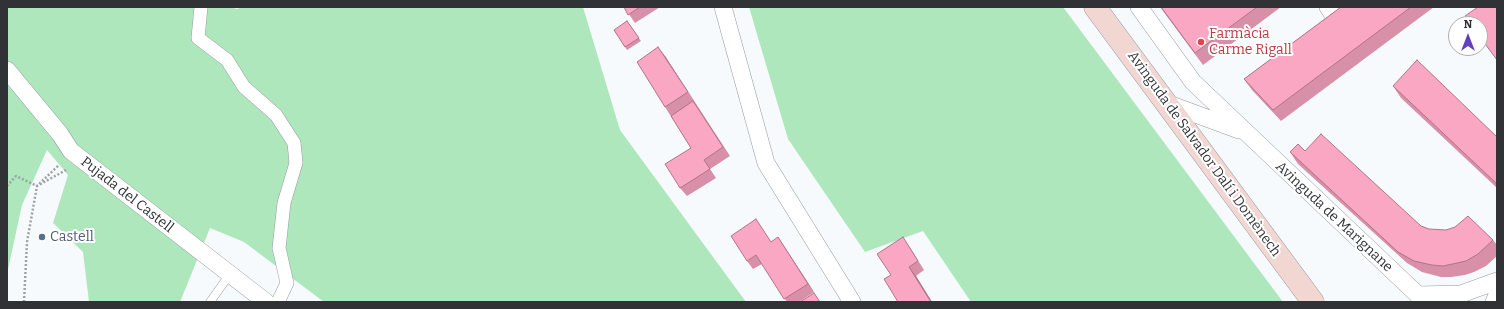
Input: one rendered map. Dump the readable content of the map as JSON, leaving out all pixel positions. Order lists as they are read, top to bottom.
{
  "streets": {
    "main road": ["Avinguda de Salvador Dalí i Domènech"],
    "street": ["Pujada del Castell", "Avinguda de Marignane"]
  },
  "crossings": [
    ["Avinguda de Salvador Dalí i Domènech", "Avinguda de Marignane"]
  ],
  "places": ["Farmàcia Carme Rigall", "Castell"],
  "north": "top"
}
